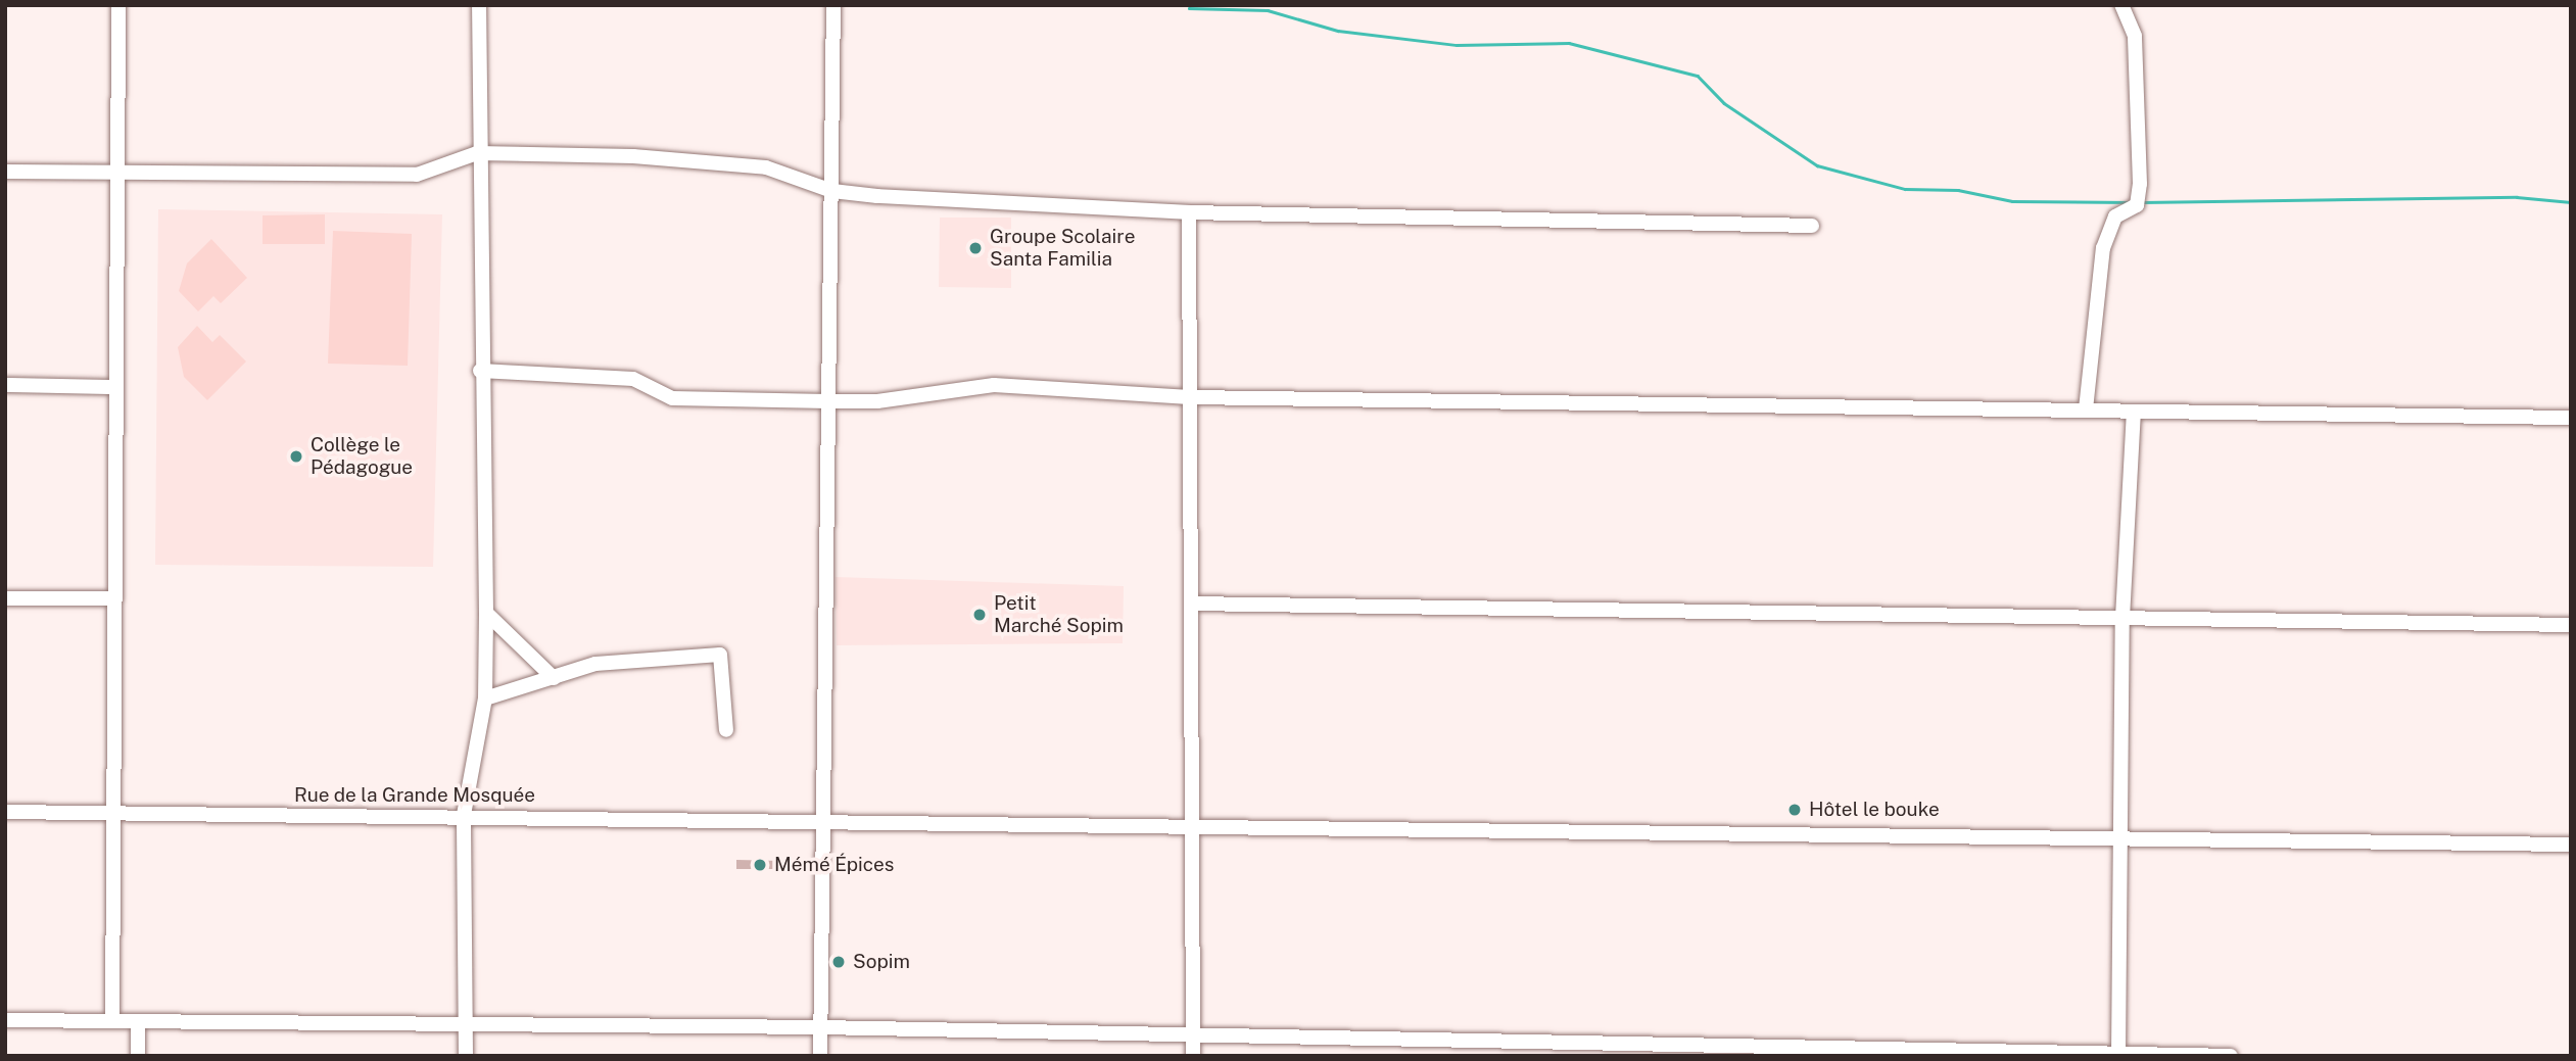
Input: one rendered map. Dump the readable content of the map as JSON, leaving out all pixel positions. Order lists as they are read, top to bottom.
{
  "streets": {
    "street": ["Rue de la Grande Mosquée"]
  },
  "places": [
    "Groupe Scolaire Santa Familia",
    "Collège le Pédagogue",
    "Petit Marché Sopim",
    "Hôtel le bouke",
    "Mémé Épices",
    "Sopim"
  ]
}
